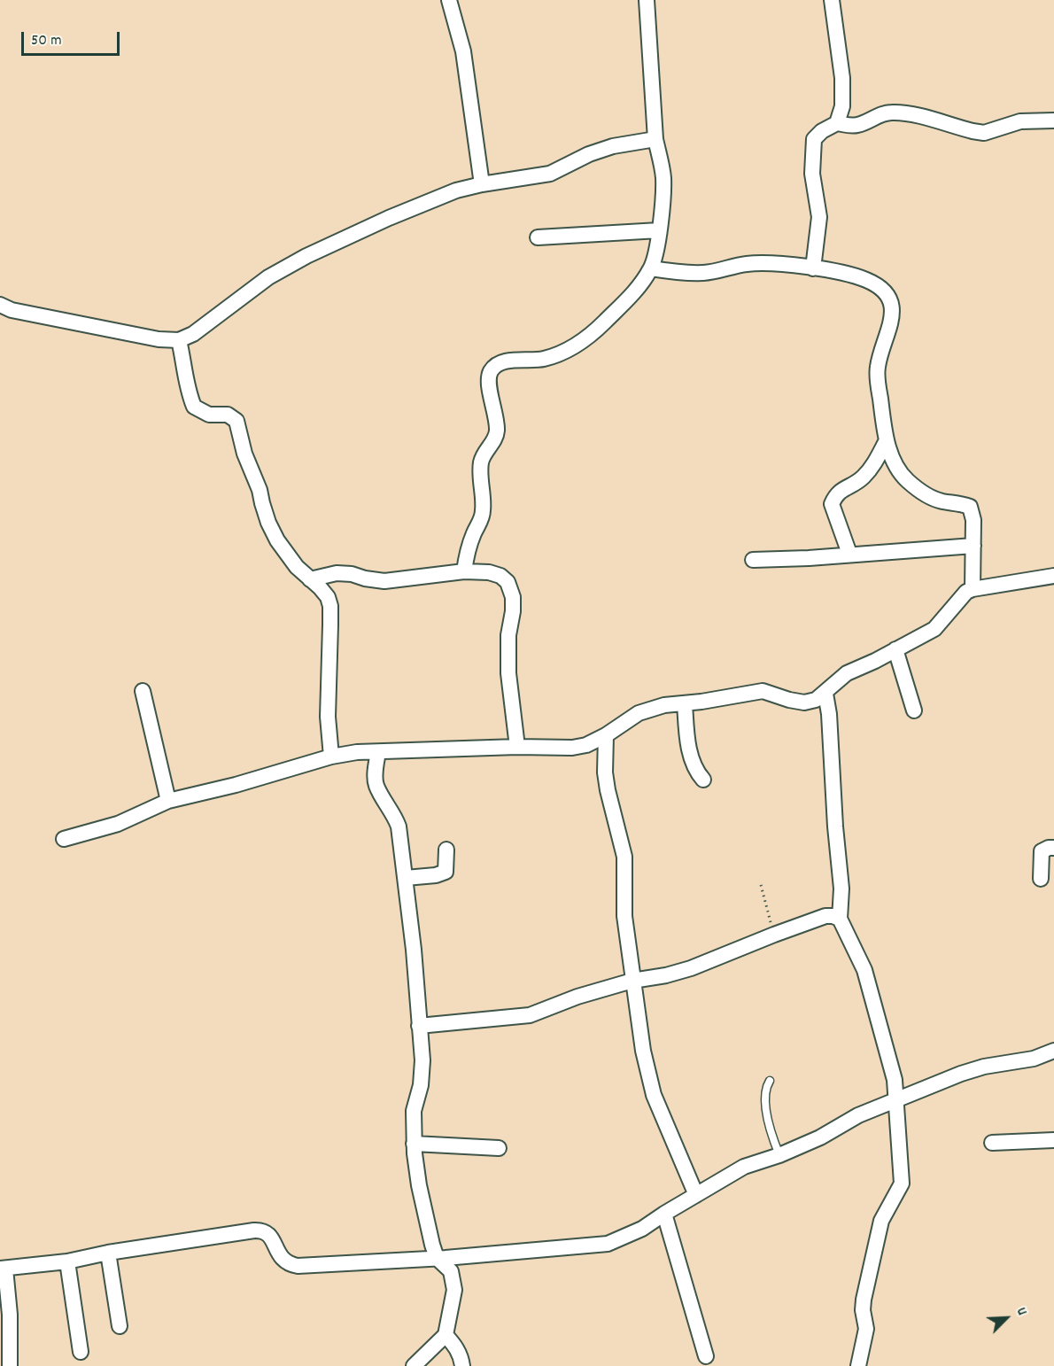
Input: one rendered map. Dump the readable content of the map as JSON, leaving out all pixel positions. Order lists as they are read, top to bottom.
{
  "scale_bar": "50 m",
  "north": "top right"
}
